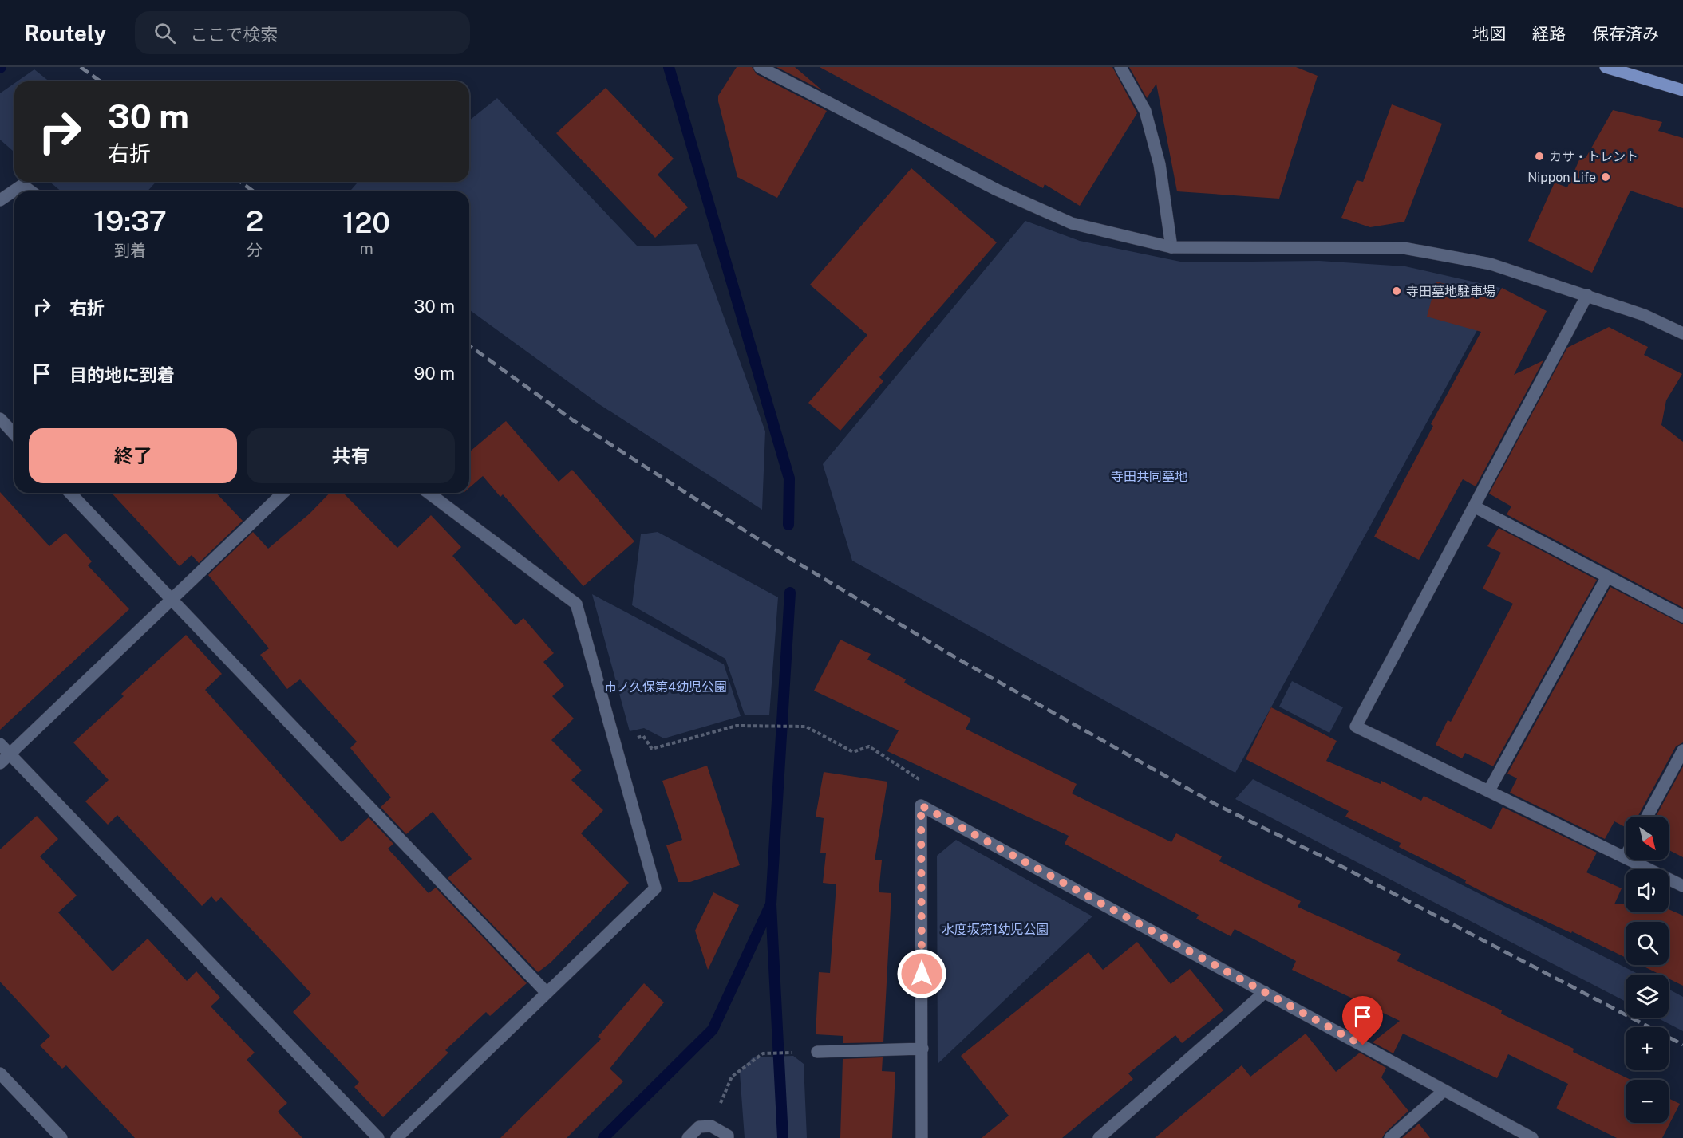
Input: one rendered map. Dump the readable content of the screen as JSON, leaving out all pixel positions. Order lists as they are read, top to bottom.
{
  "parks": ["寺田共同墓地", "市ノ久保第4幼児公園", "水度坂第1幼児公園"],
  "places": ["カサ・トレント", "Nippon Life", "寺田墓地駐車場"],
  "north": "bottom right",
  "page": {
    "header": "Routely",
    "search": "ここで検索",
    "nav": ["地図", "経路", "保存済み"],
    "turn": ["30 m", "右折"],
    "eta": [
      "19:37",
      "到着",
      "2",
      "分",
      "120",
      "m"
    ],
    "list": [
      {
        "name": "右折",
        "value": "30 m"
      },
      {
        "name": "目的地に到着",
        "value": "90 m"
      }
    ],
    "buttons": ["終了", "共有"],
    "map_buttons": ["+", "−"]
  }
}
